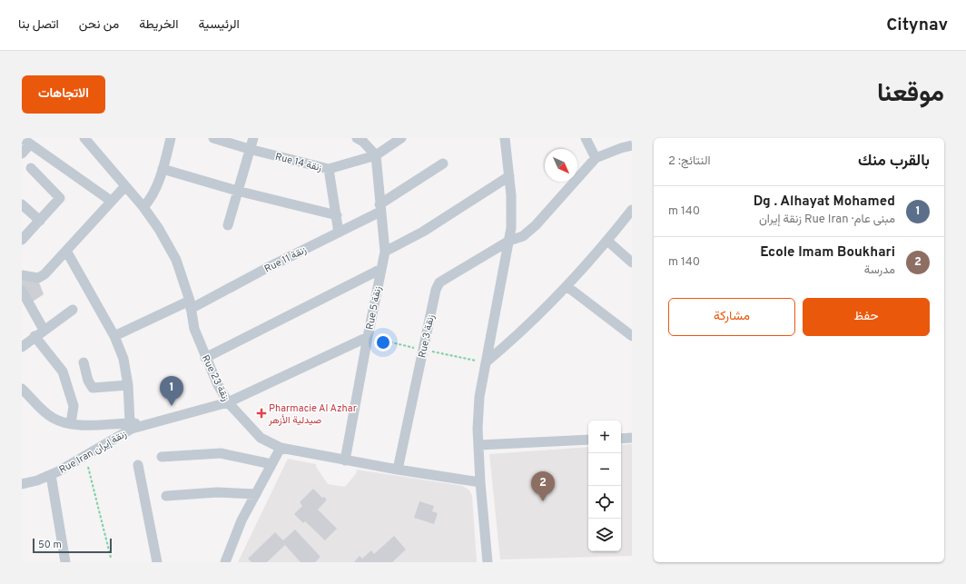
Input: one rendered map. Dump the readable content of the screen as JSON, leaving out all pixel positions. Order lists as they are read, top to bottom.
{
  "streets": {
    "street": [
      "Rue 14 زنقة",
      "Rue 11 زنقة",
      "Rue 5 زنقة",
      "Rue 3 زنقة",
      "Rue 23 زنقة",
      "Rue Iran زنقة إيران"
    ]
  },
  "crossings": [
    ["Rue 14 زنقة", "Rue 5 زنقة"],
    ["Rue 11 زنقة", "Rue 5 زنقة"],
    ["Rue 11 زنقة", "Rue 23 زنقة"],
    ["Rue 5 زنقة", "Rue 23 زنقة"],
    ["Rue 5 زنقة", "Rue Iran زنقة إيران"],
    ["Rue 3 زنقة", "Rue 23 زنقة"],
    ["Rue 23 زنقة", "Rue Iran زنقة إيران"]
  ],
  "places": {
    "health": ["Pharmacie Al Azhar صيدلية الأزهر"]
  },
  "scale_bar": "50 m",
  "north": "bottom right",
  "page": {
    "header": "Citynav",
    "nav": [
      "الرئيسية",
      "الخريطة",
      "من نحن",
      "اتصل بنا"
    ],
    "title": "موقعنا",
    "buttons": [
      "الاتجاهات",
      ["حفظ", "مشاركة"]
    ],
    "heading": ["بالقرب منك", "النتائج: 2"],
    "list": [
      {
        "mark": "1",
        "name": "Dg . Alhayat Mohamed",
        "note": "مبنى عام · Rue Iran زنقة إيران",
        "value": "140 m"
      },
      {
        "mark": "2",
        "name": "Ecole Imam Boukhari",
        "note": "مدرسة",
        "value": "140 m"
      }
    ],
    "pins": ["1", "2"],
    "map_buttons": ["+", "−"],
    "scale": "50 m"
  }
}
